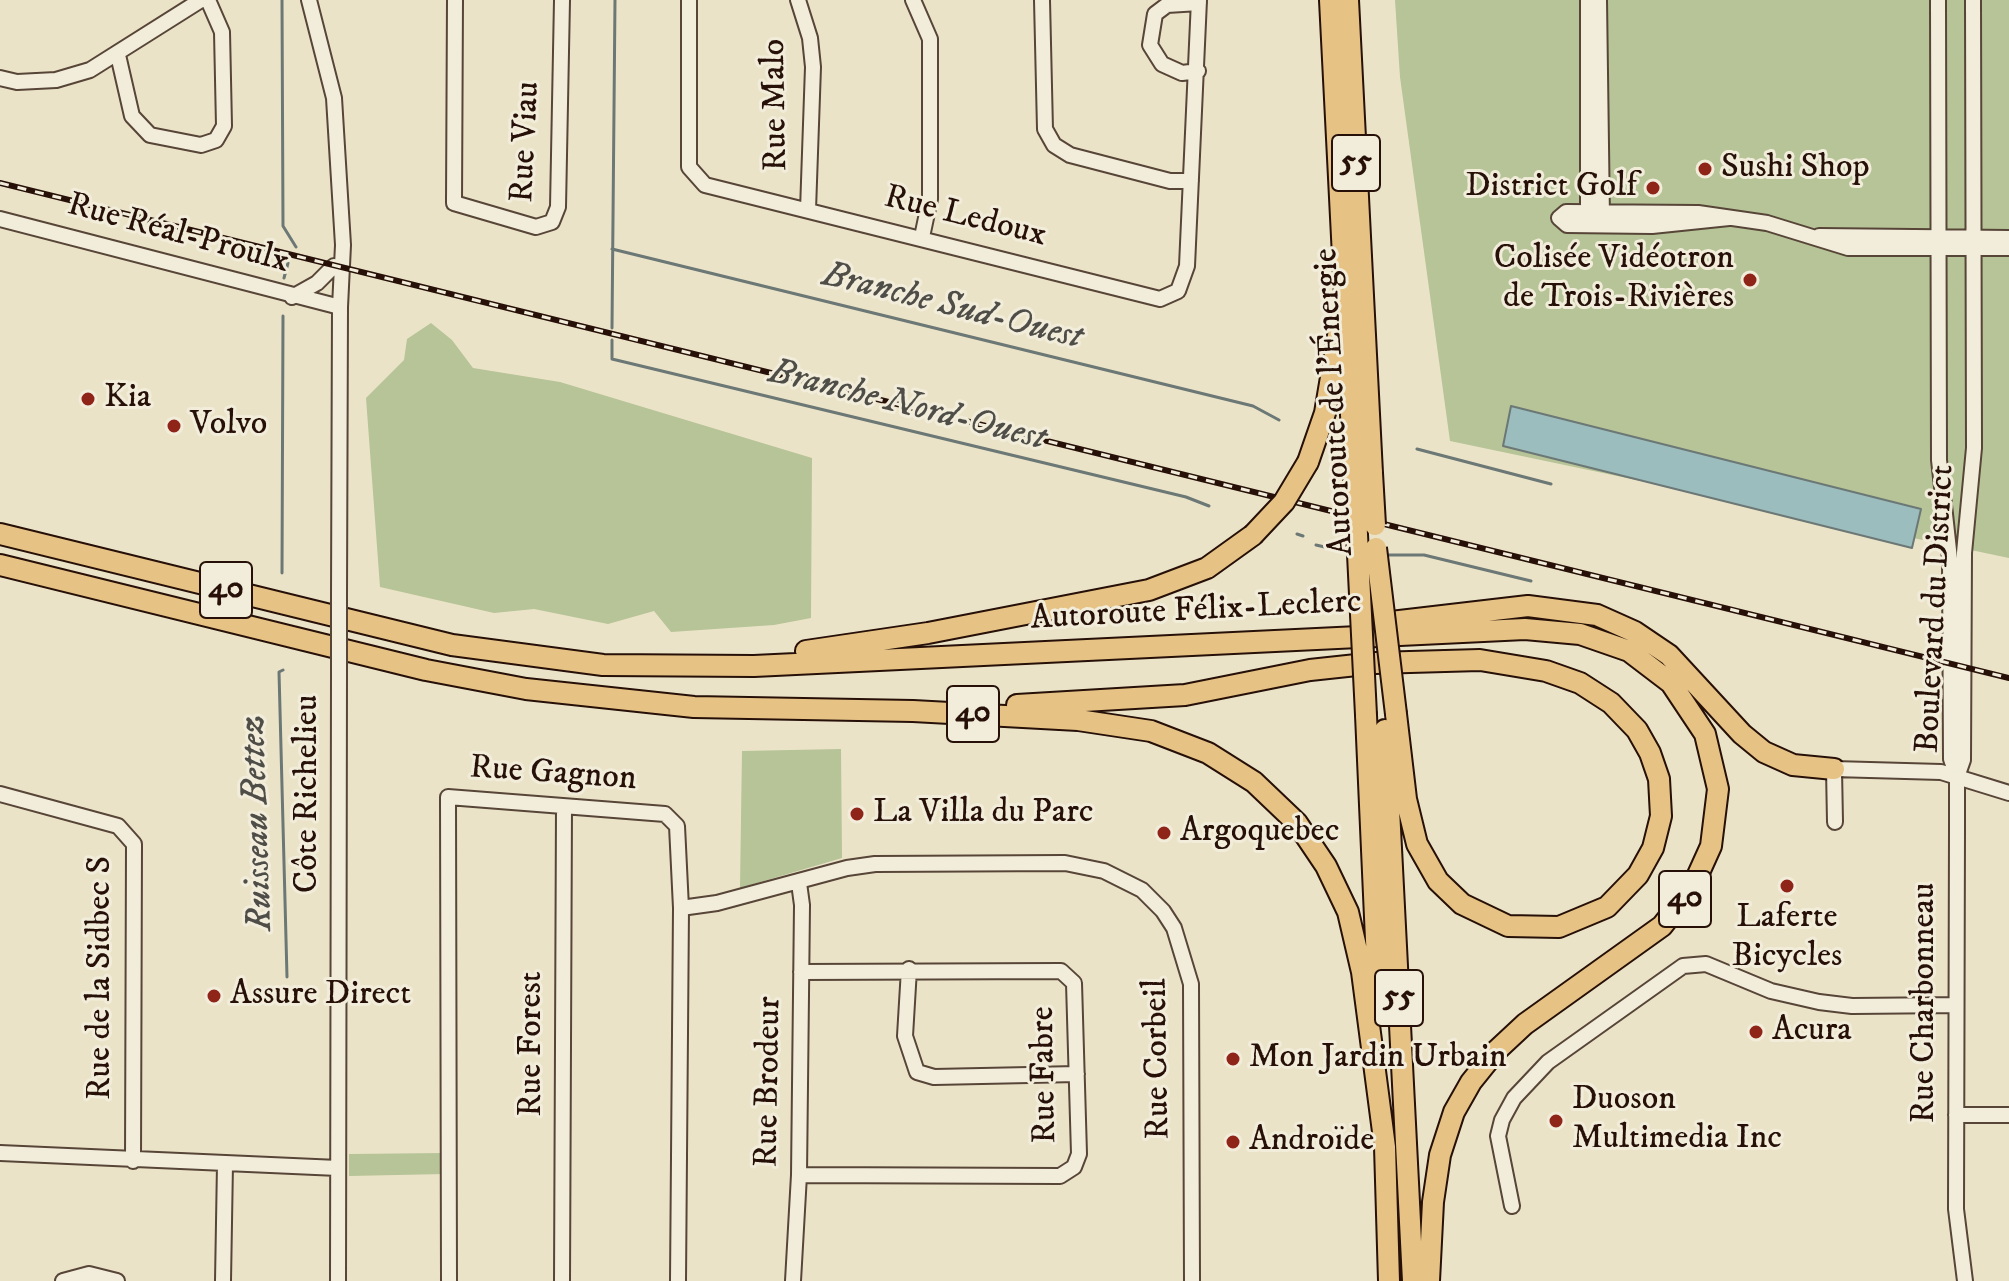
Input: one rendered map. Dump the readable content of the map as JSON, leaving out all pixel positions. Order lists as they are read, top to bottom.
{
  "streets": {
    "highway": [
      "55",
      "Autoroute de l'Énergie",
      "40",
      "Autoroute Félix-Leclerc"
    ],
    "street": [
      "Rue Malo",
      "Rue Viau",
      "Rue Ledoux",
      "Rue Réal-Proulx",
      "Boulevard du District",
      "Rue Gagnon",
      "Côte Richelieu",
      "Rue de la Sidbec S",
      "Rue Charbonneau",
      "Rue Forest",
      "Rue Corbeil",
      "Rue Fabre",
      "Rue Brodeur"
    ]
  },
  "crossings": [
    ["Rue Malo", "Rue Ledoux"],
    ["55", "Autoroute de l'Énergie"],
    ["55", "40"],
    ["Rue Réal-Proulx", "Côte Richelieu"],
    ["Autoroute de l'Énergie", "40"],
    ["Boulevard du District", "Rue Charbonneau"],
    ["Rue Gagnon", "Rue Forest"],
    ["Rue Gagnon", "Rue Corbeil"],
    ["Rue Corbeil", "Rue Brodeur"],
    ["Rue Fabre", "Rue Brodeur"]
  ],
  "water": ["Branche Sud-Ouest", "Branche Nord-Ouest", "Ruisseau Bettez"],
  "places": [
    "Sushi Shop",
    "District Golf",
    "Colisée Vidéotron de Trois-Rivières",
    "Kia",
    "Volvo",
    "La Villa du Parc",
    "Argoquebec",
    "Laferte Bicycles",
    "Assure Direct",
    "Acura",
    "Mon Jardin Urbain",
    "Duoson Multimedia Inc",
    "Androïde"
  ]
}
